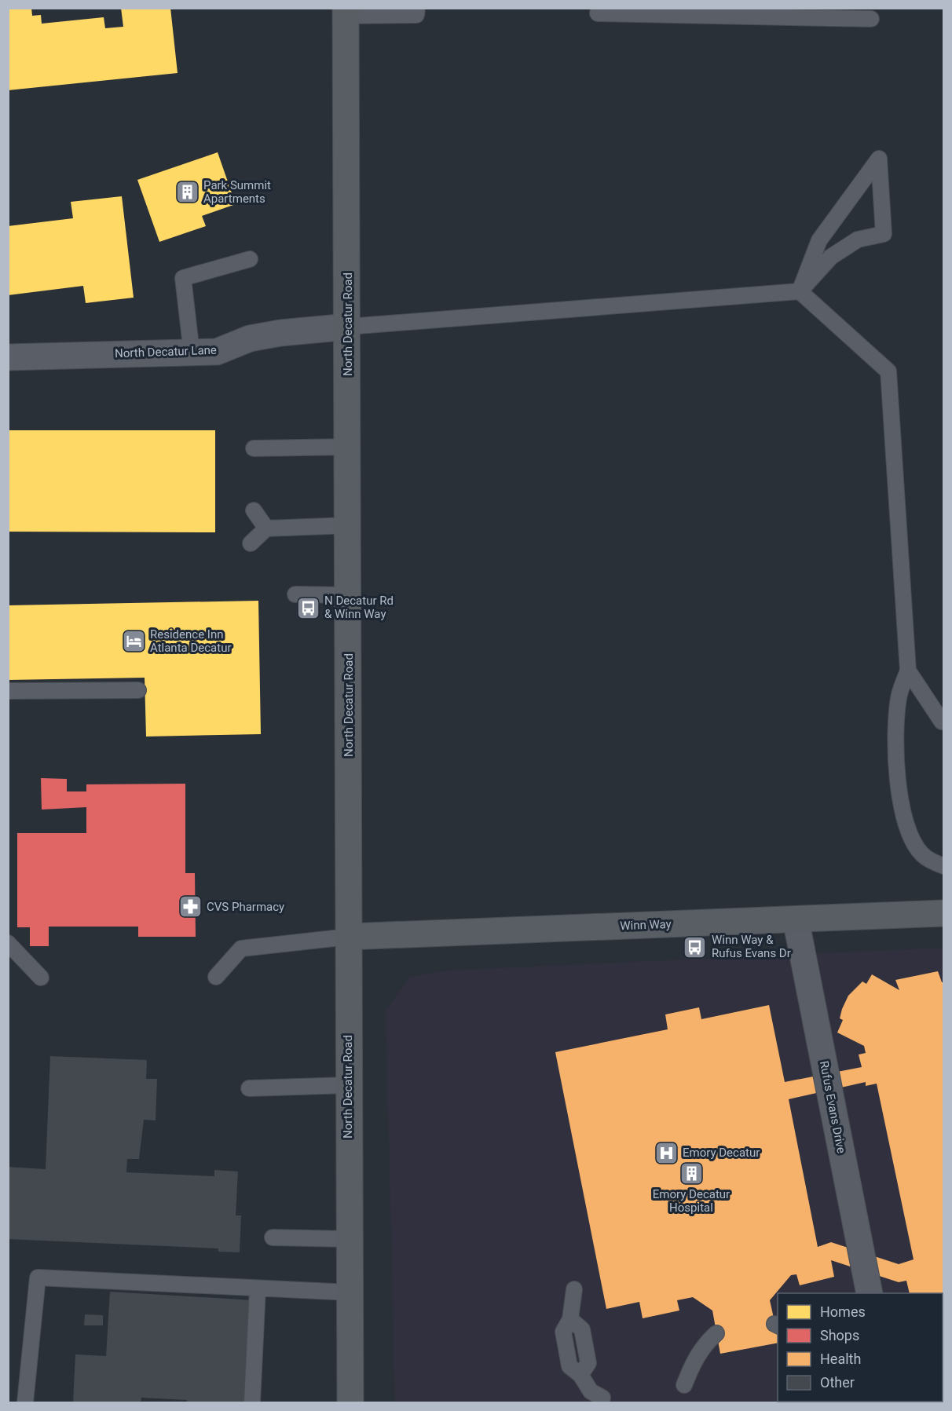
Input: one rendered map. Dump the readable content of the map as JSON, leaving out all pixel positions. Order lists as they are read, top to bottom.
{
  "streets": {
    "main road": ["North Decatur Road", "Winn Way"],
    "street": ["North Decatur Lane", "Rufus Evans Drive"]
  },
  "crossings": [
    ["North Decatur Road", "North Decatur Lane"],
    ["North Decatur Road", "Winn Way"],
    ["Winn Way", "Rufus Evans Drive"]
  ],
  "places": {
    "building": ["Park Summit Apartments", "Emory Decatur Hospital"],
    "bus stop": ["N Decatur Rd & Winn Way", "Winn Way & Rufus Evans Dr"],
    "hotel": ["Residence Inn Atlanta Decatur"],
    "pharmacy": ["CVS Pharmacy"],
    "hospital": ["Emory Decatur"]
  },
  "legend": [
    "Homes",
    "Shops",
    "Health",
    "Other"
  ]
}
